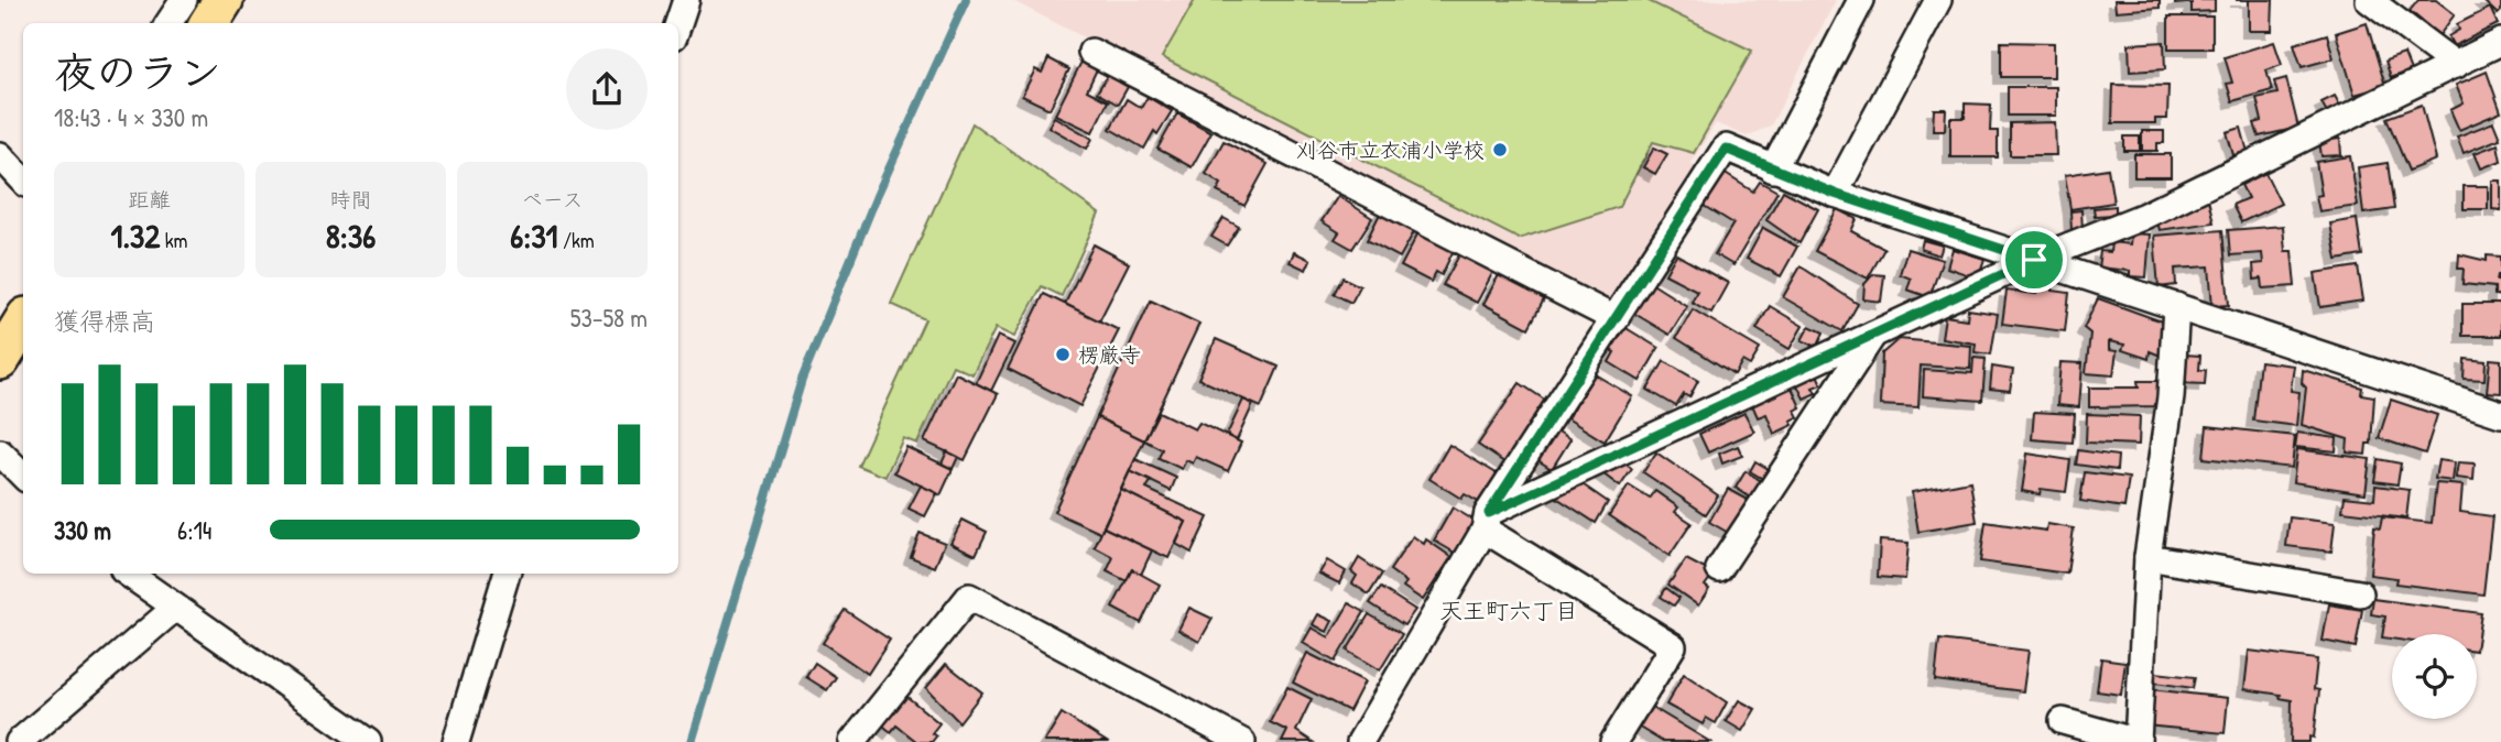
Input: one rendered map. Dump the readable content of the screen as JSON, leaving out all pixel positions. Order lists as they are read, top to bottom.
{
  "districts": ["天王町六丁目"],
  "places": ["刈谷市立衣浦小学校", "楞厳寺"],
  "page": {
    "heading": ["夜のラン", "18:43 · 4 × 330 m"],
    "stats": [
      ["距離", "1.32 km"],
      ["時間", "8:36"],
      ["ペース", "6:31 /km"]
    ],
    "chart": ["獲得標高", "53–58 m"],
    "list": [
      {
        "name": "330 m",
        "note": "6:14"
      }
    ]
  }
}
